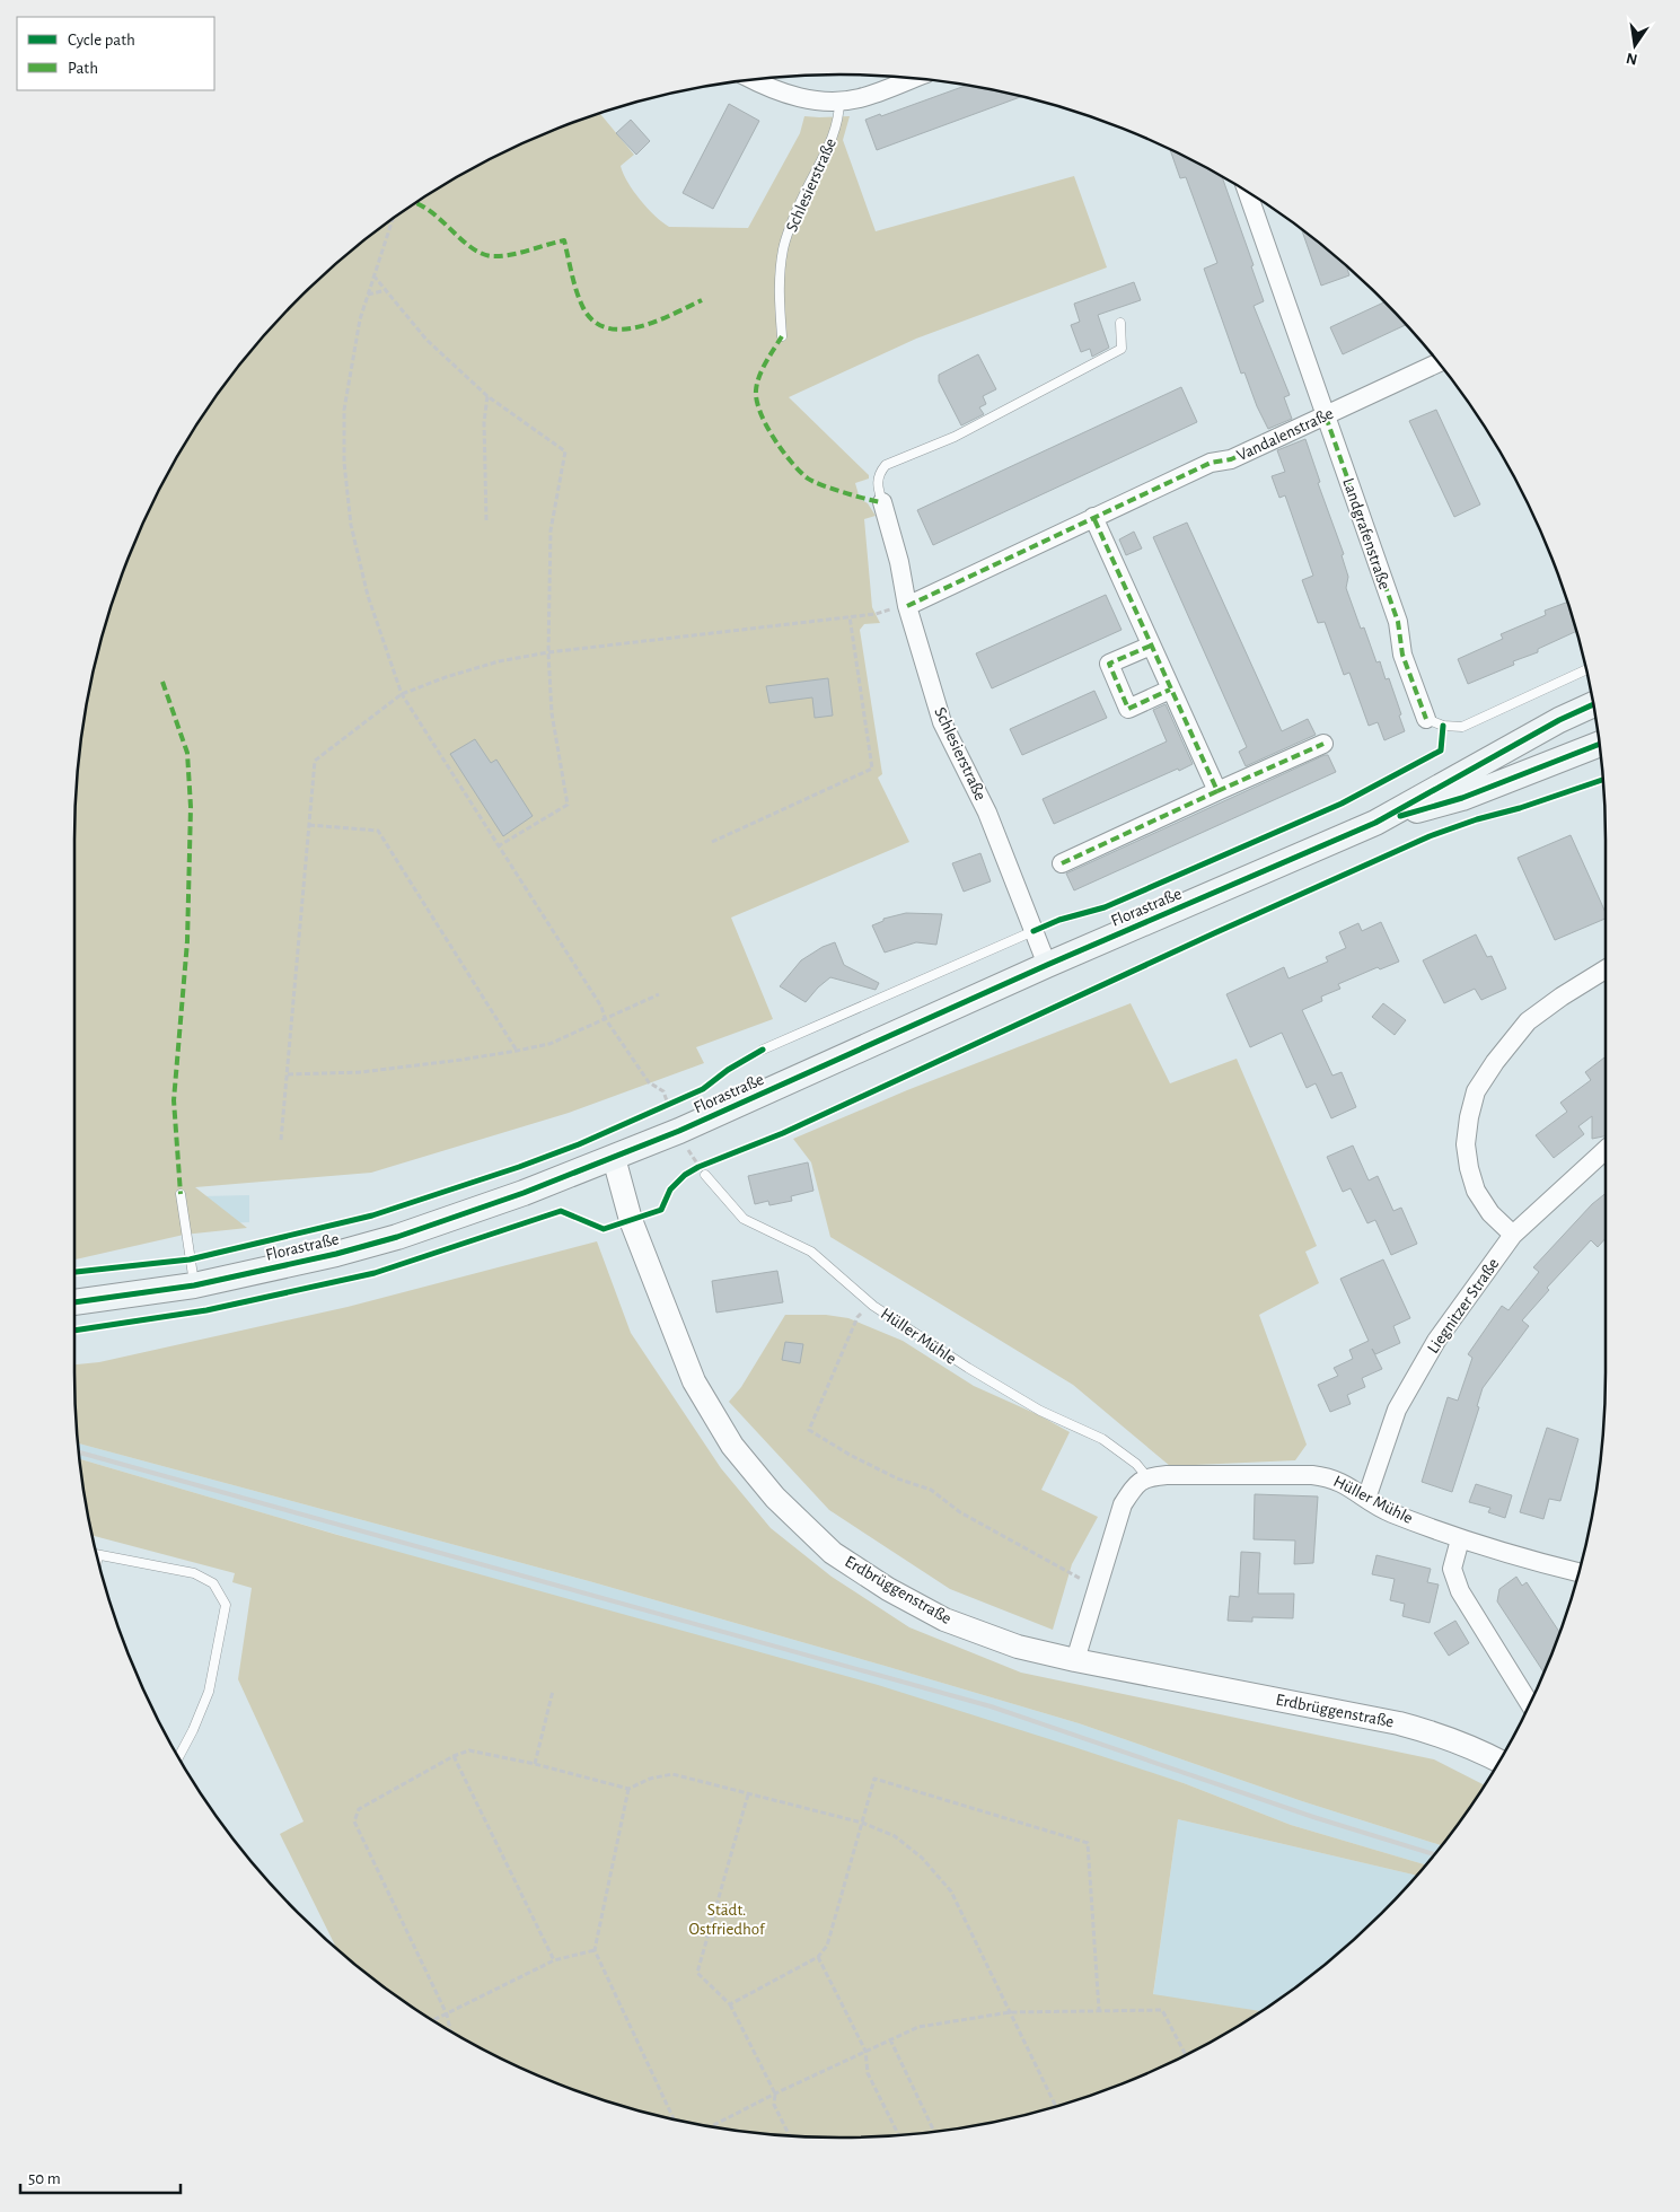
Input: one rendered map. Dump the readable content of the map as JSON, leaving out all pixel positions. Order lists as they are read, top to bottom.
{
  "streets": {
    "main road": ["Florastraße"],
    "street": [
      "Schlesierstraße",
      "Vandalenstraße",
      "Landgrafenstraße",
      "Liegnitzer Straße",
      "Hüller Mühle",
      "Erdbrüggenstraße"
    ]
  },
  "crossings": [
    ["Schlesierstraße", "Vandalenstraße"],
    ["Schlesierstraße", "Florastraße"],
    ["Vandalenstraße", "Landgrafenstraße"],
    ["Florastraße", "Erdbrüggenstraße"],
    ["Liegnitzer Straße", "Hüller Mühle"]
  ],
  "parks": ["Städt. Ostfriedhof"],
  "legend": ["Cycle path", "Path"],
  "scale_bar": "50 m",
  "north": "bottom"
}
